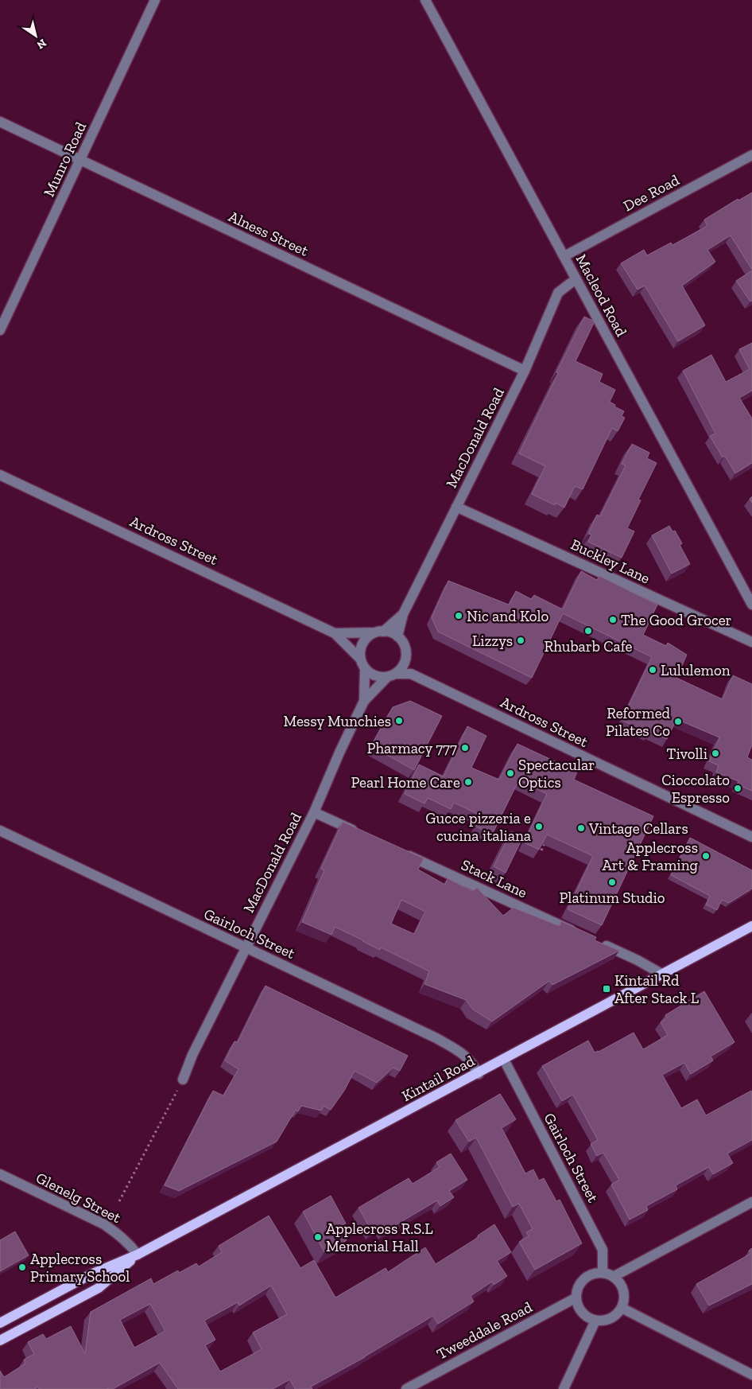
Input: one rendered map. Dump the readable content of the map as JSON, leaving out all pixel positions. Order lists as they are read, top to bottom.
{
  "streets": {
    "main road": ["Kintail Road"],
    "street": [
      "Munro Road",
      "Dee Road",
      "Alness Street",
      "Macleod Road",
      "MacDonald Road",
      "Ardross Street",
      "Buckley Lane",
      "Stack Lane",
      "Gairloch Street",
      "Glenelg Street",
      "Tweeddale Road"
    ]
  },
  "crossings": [
    ["Munro Road", "Alness Street"],
    ["Dee Road", "Macleod Road"],
    ["Alness Street", "MacDonald Road"],
    ["Macleod Road", "MacDonald Road"],
    ["MacDonald Road", "Ardross Street"],
    ["MacDonald Road", "Buckley Lane"],
    ["MacDonald Road", "Gairloch Street"],
    ["Gairloch Street", "Kintail Road"],
    ["Gairloch Street", "Tweeddale Road"],
    ["Kintail Road", "Glenelg Street"]
  ],
  "places": {
    "other": [
      "Nic and Kolo",
      "The Good Grocer",
      "Rhubarb Cafe",
      "Lizzys",
      "Lululemon",
      "Messy Munchies",
      "Reformed Pilates Co",
      "Pharmacy 777",
      "Tivolli",
      "Spectacular Optics",
      "Pearl Home Care",
      "Cioccolato Espresso",
      "Gucce pizzeria e cucina italiana",
      "Vintage Cellars",
      "Applecross Art & Framing",
      "Platinum Studio",
      "Applecross R.S.L Memorial Hall",
      "Applecross Primary School"
    ],
    "transit": ["Kintail Rd After Stack L"]
  },
  "north": "bottom right"
}
